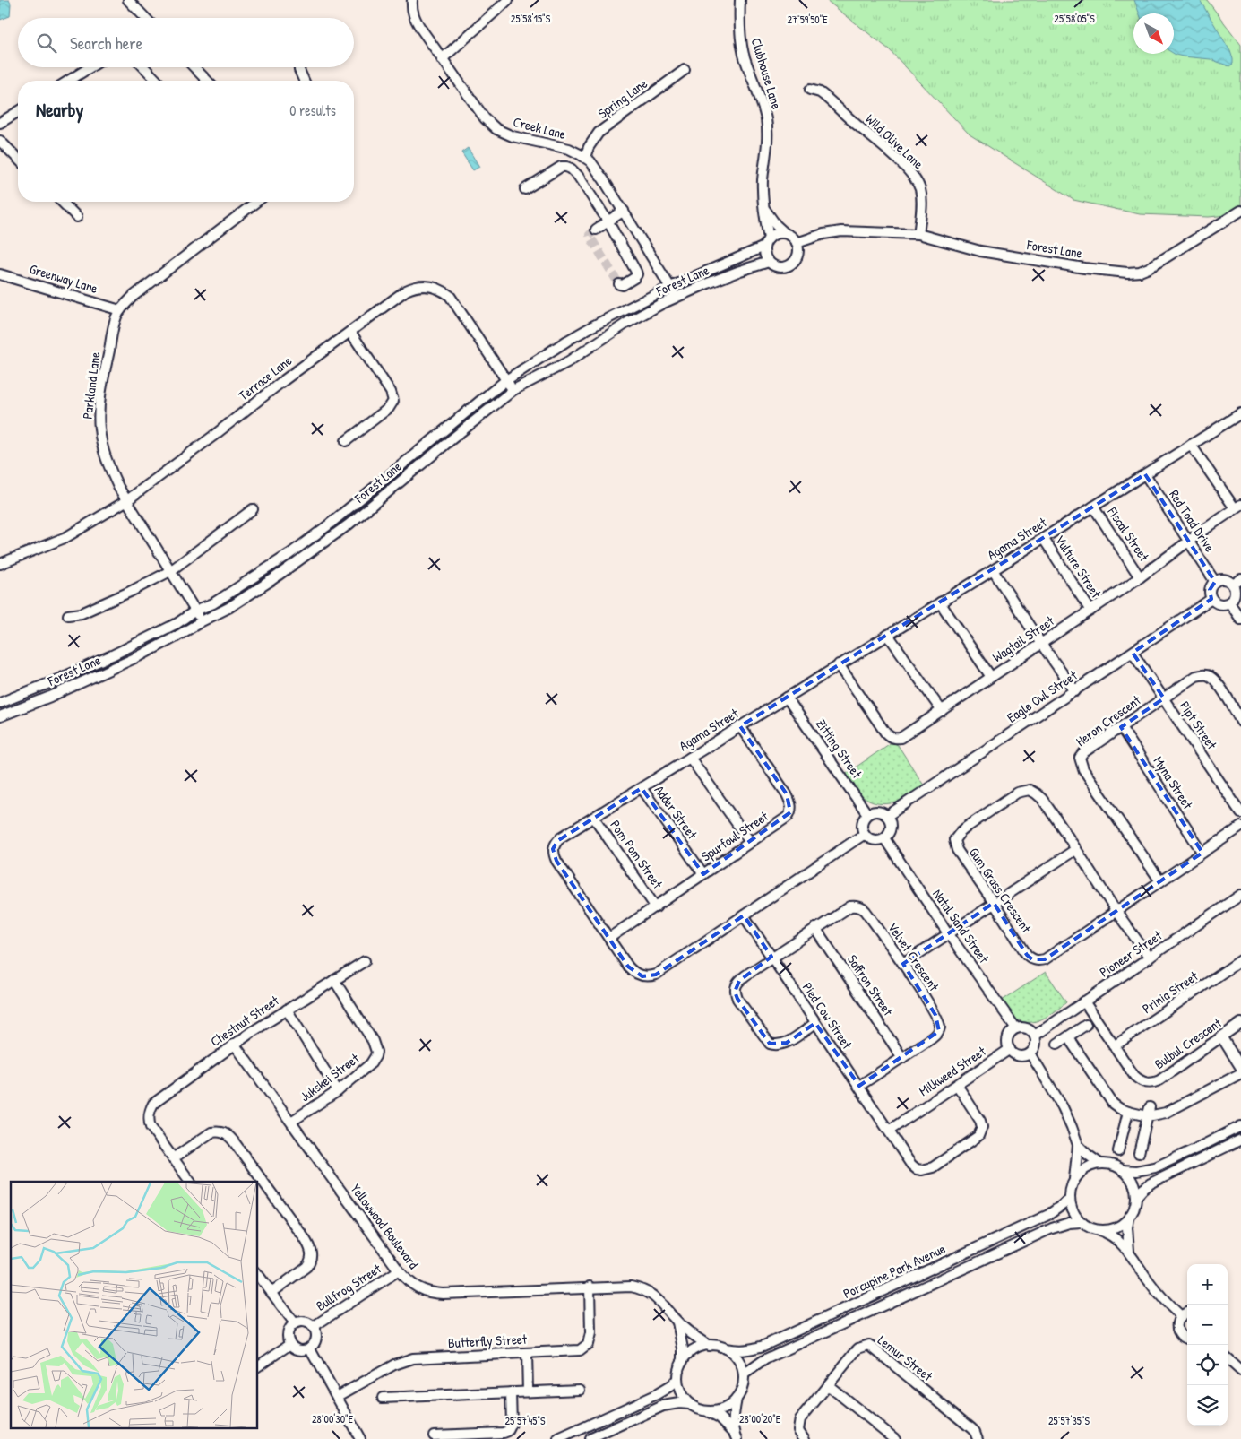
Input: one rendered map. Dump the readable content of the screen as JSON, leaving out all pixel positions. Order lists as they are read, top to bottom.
{
  "streets": {
    "street": [
      "Clubhouse Lane",
      "Spring Lane",
      "Creek Lane",
      "Wild Olive Lane",
      "Forest Lane",
      "Greenway Lane",
      "Terrace Lane",
      "Parkland Lane",
      "Red Toad Drive",
      "Fiscal Street",
      "Agama Street",
      "Vulture Street",
      "Wagtail Street",
      "Eagle Owl Street",
      "Heron Crescent",
      "Pipt Street",
      "Zitting Street",
      "Myna Street",
      "Adder Street",
      "Spurfowl Street",
      "Pom Pom Street",
      "Gum Grass Crescent",
      "Natal Sand Street",
      "Pioneer Street",
      "Velvet Crescent",
      "Saffron Street",
      "Prinia Street",
      "Pied Cow Street",
      "Chestnut Street",
      "Bulbul Crescent",
      "Milkweed Street",
      "Jukskei Street",
      "Yellowwood Boulevard",
      "Porcupine Park Avenue",
      "Bullfrog Street",
      "Butterfly Street",
      "Lemur Street"
    ]
  },
  "crossings": [
    ["Clubhouse Lane", "Forest Lane"],
    ["Spring Lane", "Creek Lane"],
    ["Creek Lane", "Forest Lane"],
    ["Wild Olive Lane", "Forest Lane"],
    ["Forest Lane", "Terrace Lane"],
    ["Forest Lane", "Parkland Lane"],
    ["Greenway Lane", "Parkland Lane"],
    ["Terrace Lane", "Parkland Lane"],
    ["Red Toad Drive", "Agama Street"],
    ["Red Toad Drive", "Wagtail Street"],
    ["Red Toad Drive", "Eagle Owl Street"],
    ["Fiscal Street", "Agama Street"],
    ["Fiscal Street", "Wagtail Street"],
    ["Agama Street", "Vulture Street"],
    ["Agama Street", "Wagtail Street"],
    ["Agama Street", "Eagle Owl Street"],
    ["Agama Street", "Zitting Street"],
    ["Agama Street", "Adder Street"],
    ["Agama Street", "Spurfowl Street"],
    ["Agama Street", "Pom Pom Street"],
    ["Agama Street", "Natal Sand Street"],
    ["Agama Street", "Pied Cow Street"],
    ["Vulture Street", "Wagtail Street"],
    ["Eagle Owl Street", "Pipt Street"],
    ["Eagle Owl Street", "Zitting Street"],
    ["Eagle Owl Street", "Natal Sand Street"],
    ["Heron Crescent", "Pipt Street"],
    ["Heron Crescent", "Myna Street"],
    ["Zitting Street", "Natal Sand Street"],
    ["Adder Street", "Spurfowl Street"],
    ["Spurfowl Street", "Pom Pom Street"],
    ["Gum Grass Crescent", "Pioneer Street"],
    ["Natal Sand Street", "Pioneer Street"],
    ["Natal Sand Street", "Milkweed Street"],
    ["Pioneer Street", "Bulbul Crescent"],
    ["Pioneer Street", "Milkweed Street"],
    ["Velvet Crescent", "Saffron Street"],
    ["Velvet Crescent", "Pied Cow Street"],
    ["Prinia Street", "Bulbul Crescent"],
    ["Pied Cow Street", "Milkweed Street"],
    ["Chestnut Street", "Jukskei Street"],
    ["Chestnut Street", "Yellowwood Boulevard"],
    ["Jukskei Street", "Yellowwood Boulevard"],
    ["Yellowwood Boulevard", "Porcupine Park Avenue"],
    ["Yellowwood Boulevard", "Bullfrog Street"],
    ["Yellowwood Boulevard", "Butterfly Street"]
  ],
  "north": "bottom right",
  "page": {
    "search": "Search here",
    "heading": ["Nearby", "0 results"],
    "map_buttons": ["+", "−"]
  },
  "coordinates": [
    "25°58'15\"S",
    "25°58'05\"S",
    "27°59'50\"E",
    "28°00'30\"E",
    "28°00'20\"E",
    "25°57'45\"S",
    "25°57'35\"S"
  ]
}
